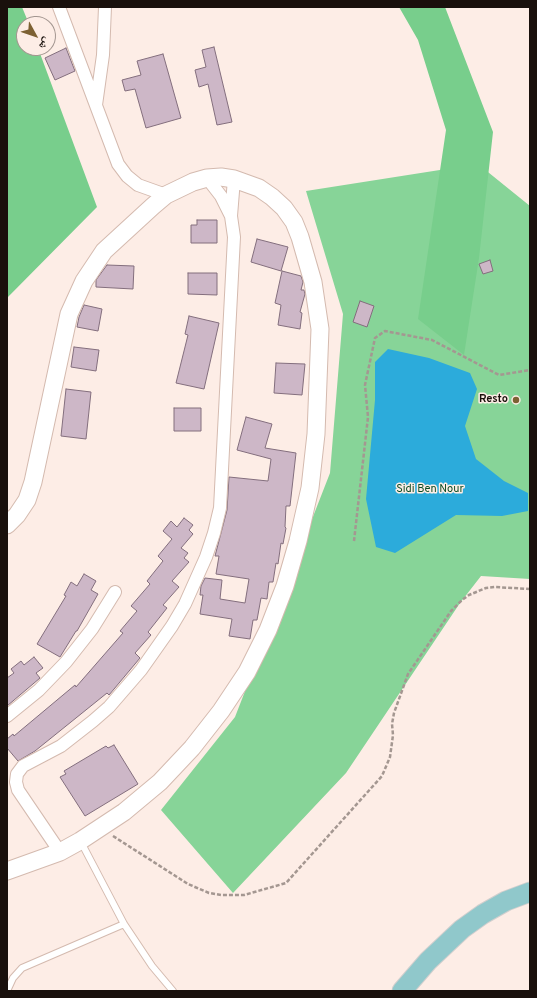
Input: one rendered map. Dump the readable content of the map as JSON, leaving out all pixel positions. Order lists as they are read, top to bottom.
{
  "parks": ["Sidi Ben Nour"],
  "places": ["Resto"],
  "north": "bottom right"
}
